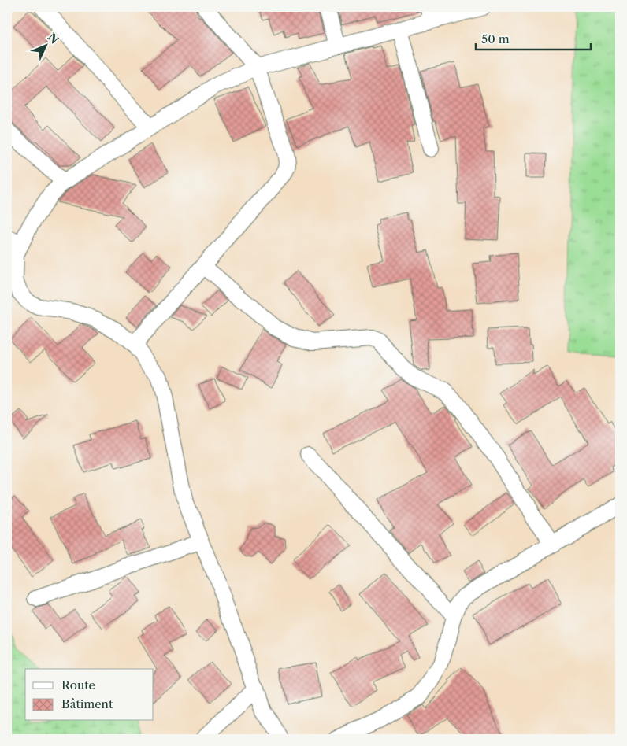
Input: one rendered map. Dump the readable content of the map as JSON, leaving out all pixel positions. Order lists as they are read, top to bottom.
{
  "legend": ["Route", "Bâtiment"],
  "scale_bar": "50 m",
  "north": "top right"
}
